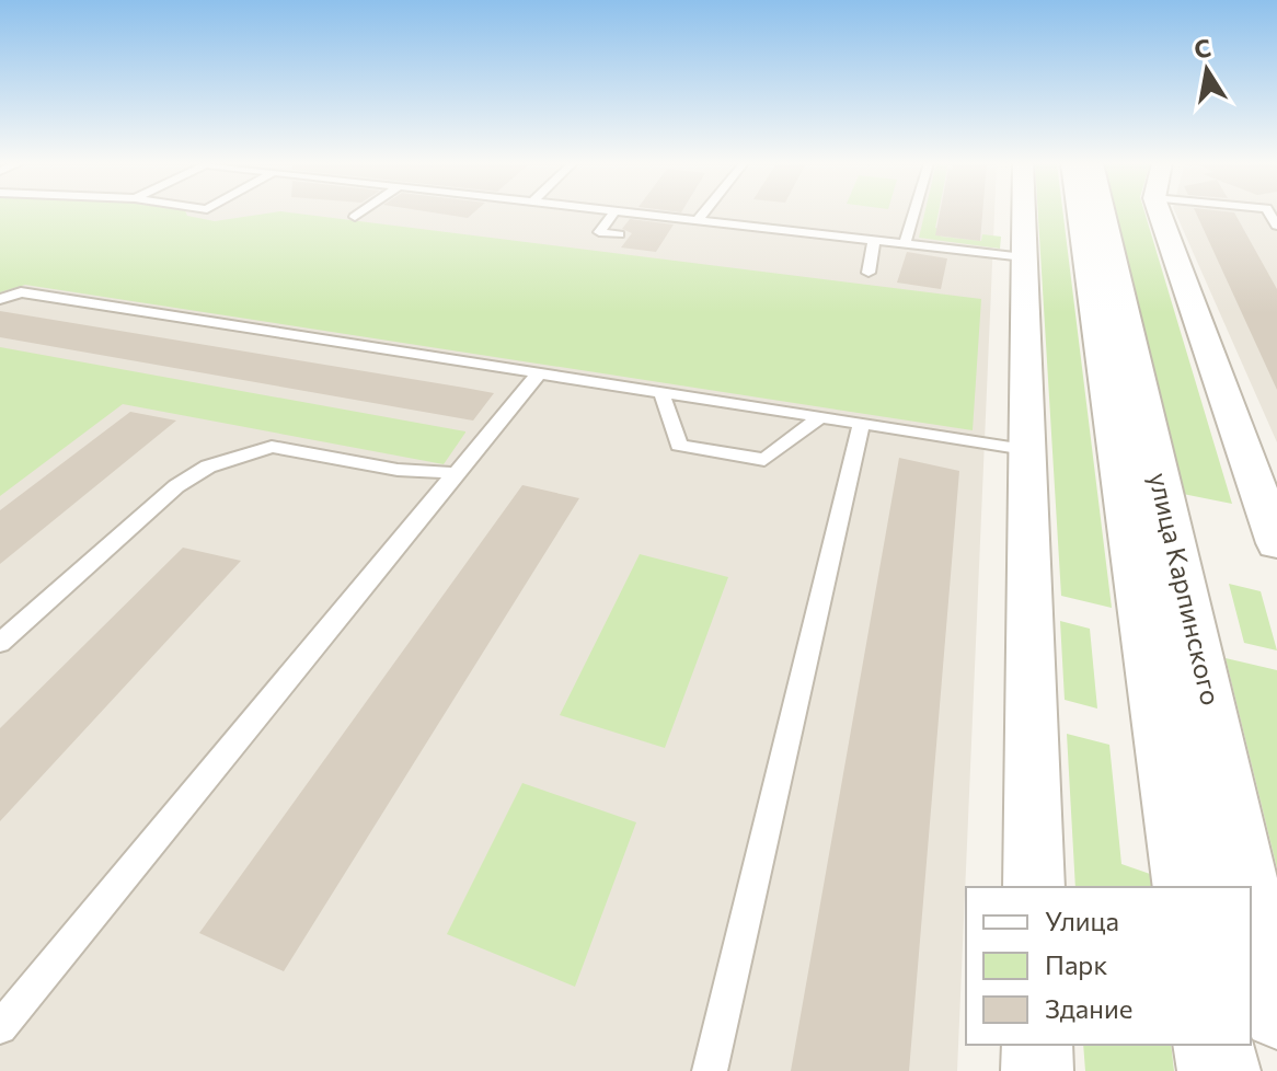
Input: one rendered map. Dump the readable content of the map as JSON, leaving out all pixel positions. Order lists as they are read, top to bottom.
{
  "streets": {
    "street": ["улица Карпинского"]
  },
  "legend": ["Улица", "Парк", "Здание"],
  "north": "top"
}
